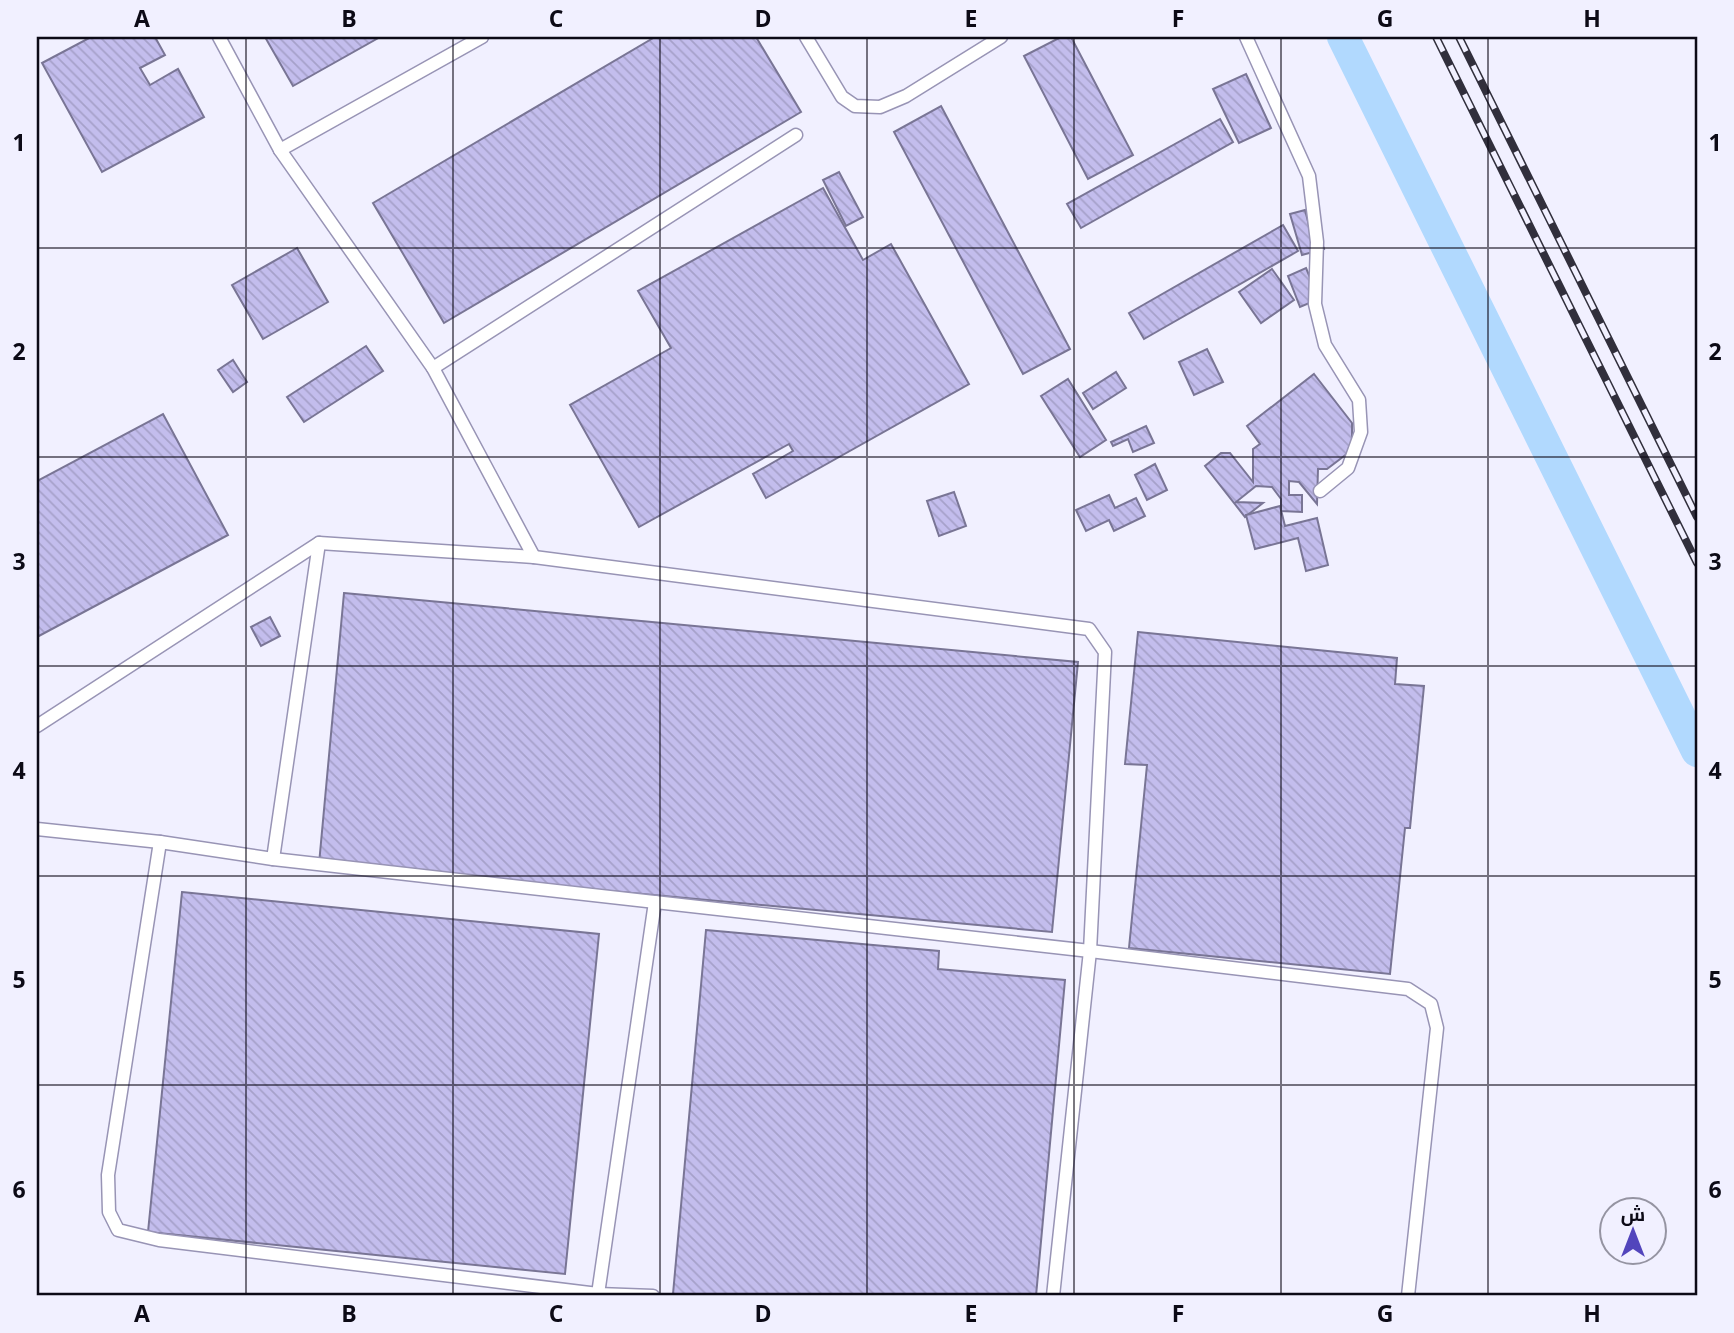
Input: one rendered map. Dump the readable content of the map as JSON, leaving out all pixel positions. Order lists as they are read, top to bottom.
{
  "north": "top",
  "grid": {
    "columns": [
      "A",
      "B",
      "C",
      "D",
      "E",
      "F",
      "G",
      "H"
    ],
    "rows": [
      "1",
      "2",
      "3",
      "4",
      "5",
      "6"
    ]
  }
}
